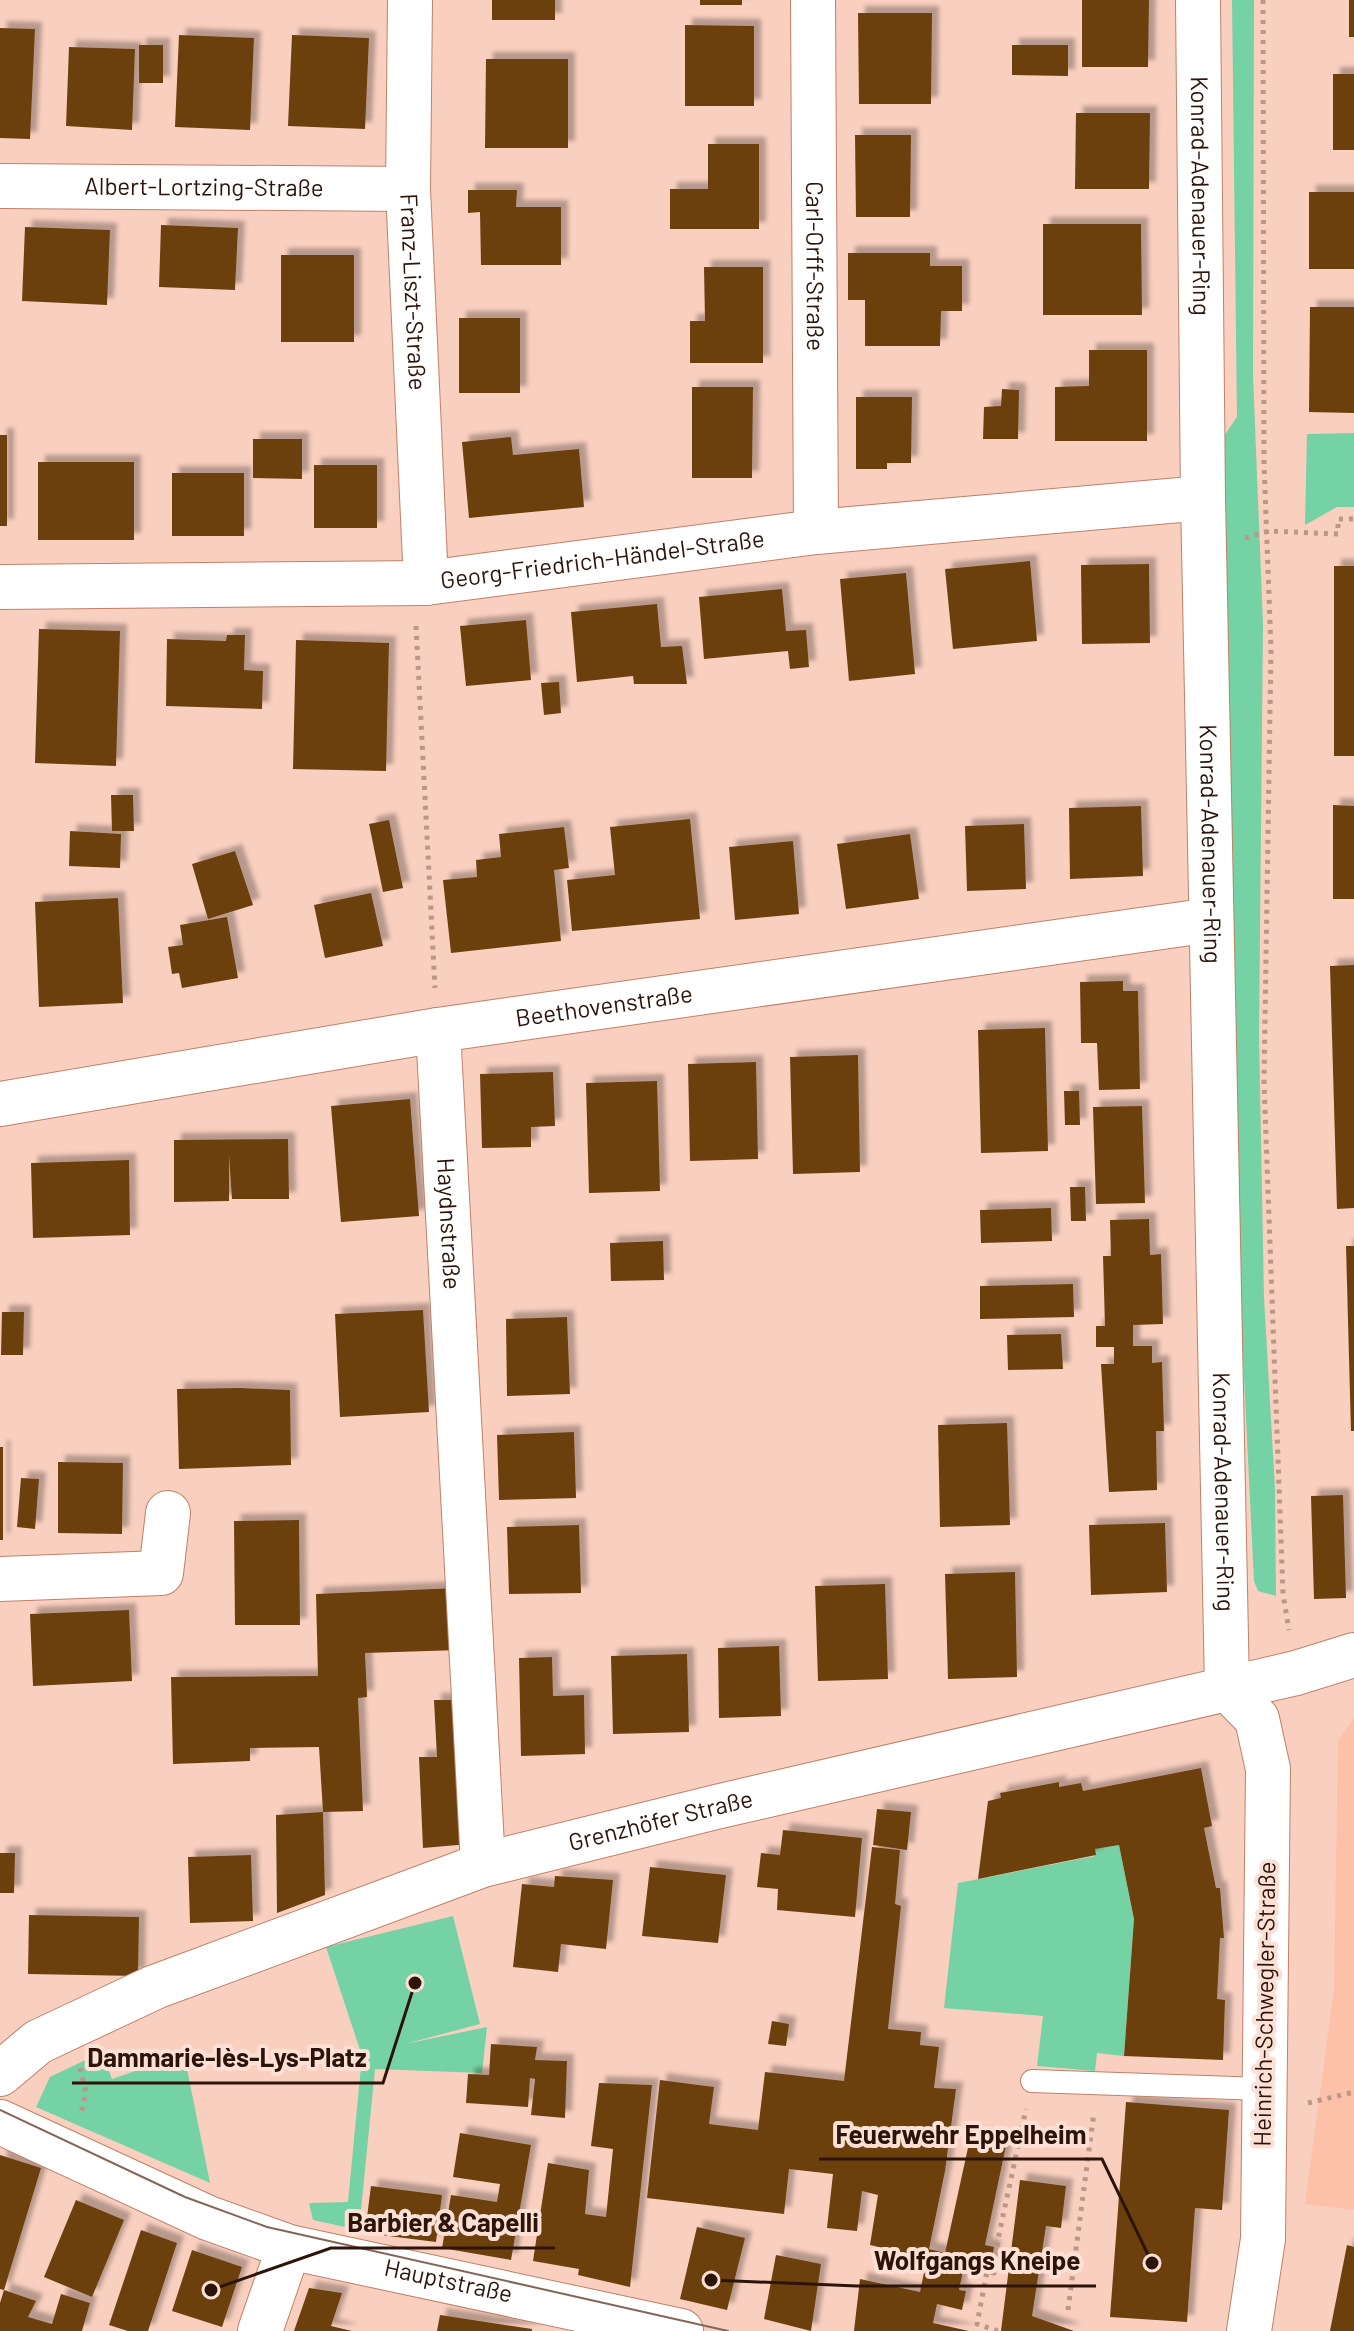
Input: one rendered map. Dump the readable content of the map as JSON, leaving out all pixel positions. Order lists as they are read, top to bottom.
{
  "streets": {
    "street": [
      "Albert-Lortzing-Straße",
      "Konrad-Adenauer-Ring",
      "Carl-Orff-Straße",
      "Franz-Liszt-Straße",
      "Georg-Friedrich-Händel-Straße",
      "Beethovenstraße",
      "Haydnstraße",
      "Grenzhöfer Straße",
      "Heinrich-Schwegler-Straße",
      "Hauptstraße"
    ]
  },
  "crossings": [
    ["Albert-Lortzing-Straße", "Franz-Liszt-Straße"],
    ["Konrad-Adenauer-Ring", "Georg-Friedrich-Händel-Straße"],
    ["Konrad-Adenauer-Ring", "Beethovenstraße"],
    ["Konrad-Adenauer-Ring", "Grenzhöfer Straße"],
    ["Konrad-Adenauer-Ring", "Heinrich-Schwegler-Straße"],
    ["Carl-Orff-Straße", "Georg-Friedrich-Händel-Straße"],
    ["Franz-Liszt-Straße", "Georg-Friedrich-Händel-Straße"],
    ["Beethovenstraße", "Haydnstraße"],
    ["Haydnstraße", "Grenzhöfer Straße"],
    ["Grenzhöfer Straße", "Heinrich-Schwegler-Straße"]
  ],
  "places": [
    "Dammarie-lès-Lys-Platz",
    "Feuerwehr Eppelheim",
    "Wolfgangs Kneipe",
    "Barbier & Capelli"
  ]
}
